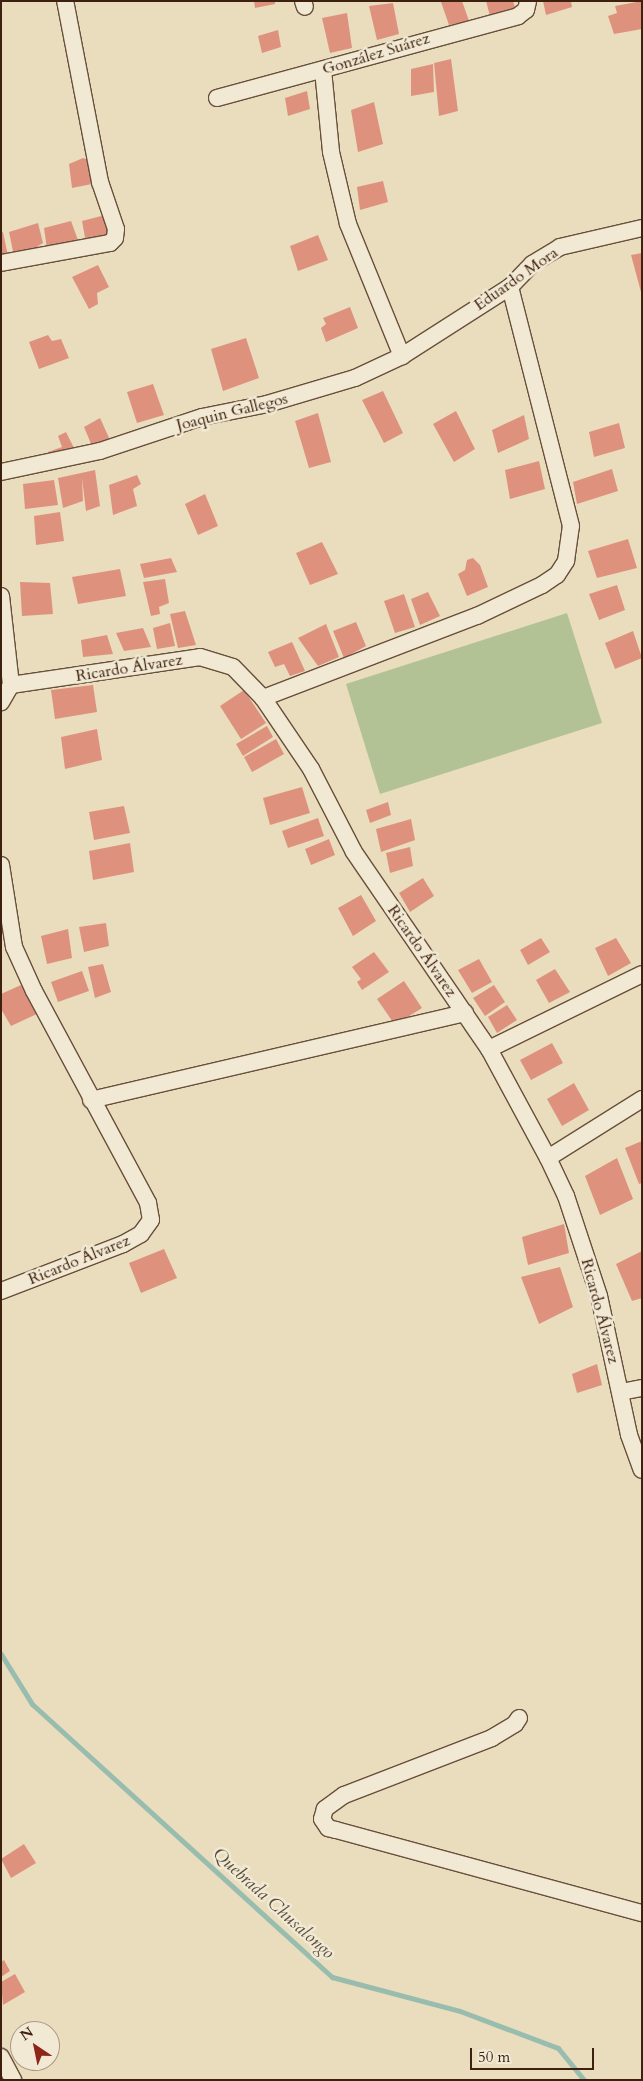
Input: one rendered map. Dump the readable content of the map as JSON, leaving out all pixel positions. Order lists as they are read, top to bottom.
{
  "streets": {
    "street": [
      "González Suárez",
      "Eduardo Mora",
      "Joaquin Gallegos",
      "Ricardo Álvarez"
    ]
  },
  "crossings": [
    ["Eduardo Mora", "Joaquin Gallegos"]
  ],
  "water": ["Quebrada Chusalongo"],
  "scale_bar": "50 m",
  "north": "top left"
}
